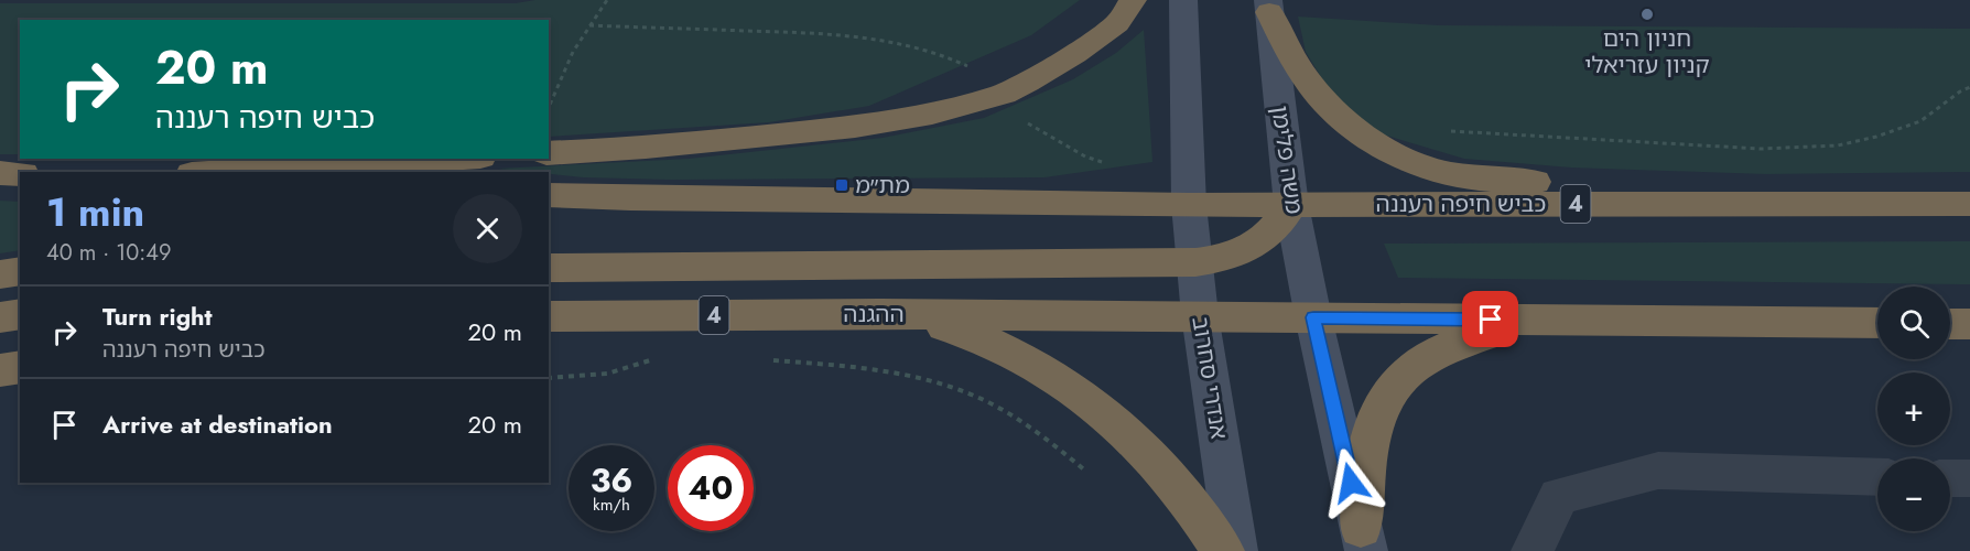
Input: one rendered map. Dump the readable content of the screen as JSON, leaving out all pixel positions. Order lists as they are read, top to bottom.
{
  "streets": {
    "highway": ["כביש חיפה רעננה", "4", "ההגנה"],
    "main road": ["משה פלימן", "אנדרי סחרוב"]
  },
  "crossings": [
    ["משה פלימן", "כביש חיפה רעננה"],
    ["משה פלימן", "4"],
    ["כביש חיפה רעננה", "4"],
    ["כביש חיפה רעננה", "אנדרי סחרוב"],
    ["4", "ההגנה"],
    ["4", "אנדרי סחרוב"],
    ["ההגנה", "אנדרי סחרוב"]
  ],
  "places": {
    "other": ["חניון הים קניון עזריאלי"],
    "transit": ["מת״מ"]
  },
  "page": {
    "turn": ["20 m", "כביש חיפה רעננה"],
    "heading": ["1 min", "40 m · 10:49"],
    "list": [
      {
        "name": "Turn right",
        "note": "כביש חיפה רעננה",
        "value": "20 m"
      },
      {
        "name": "Arrive at destination",
        "value": "20 m"
      }
    ],
    "map_buttons": ["+", "−"],
    "speed": "36 km/h",
    "limit": "40"
  }
}
